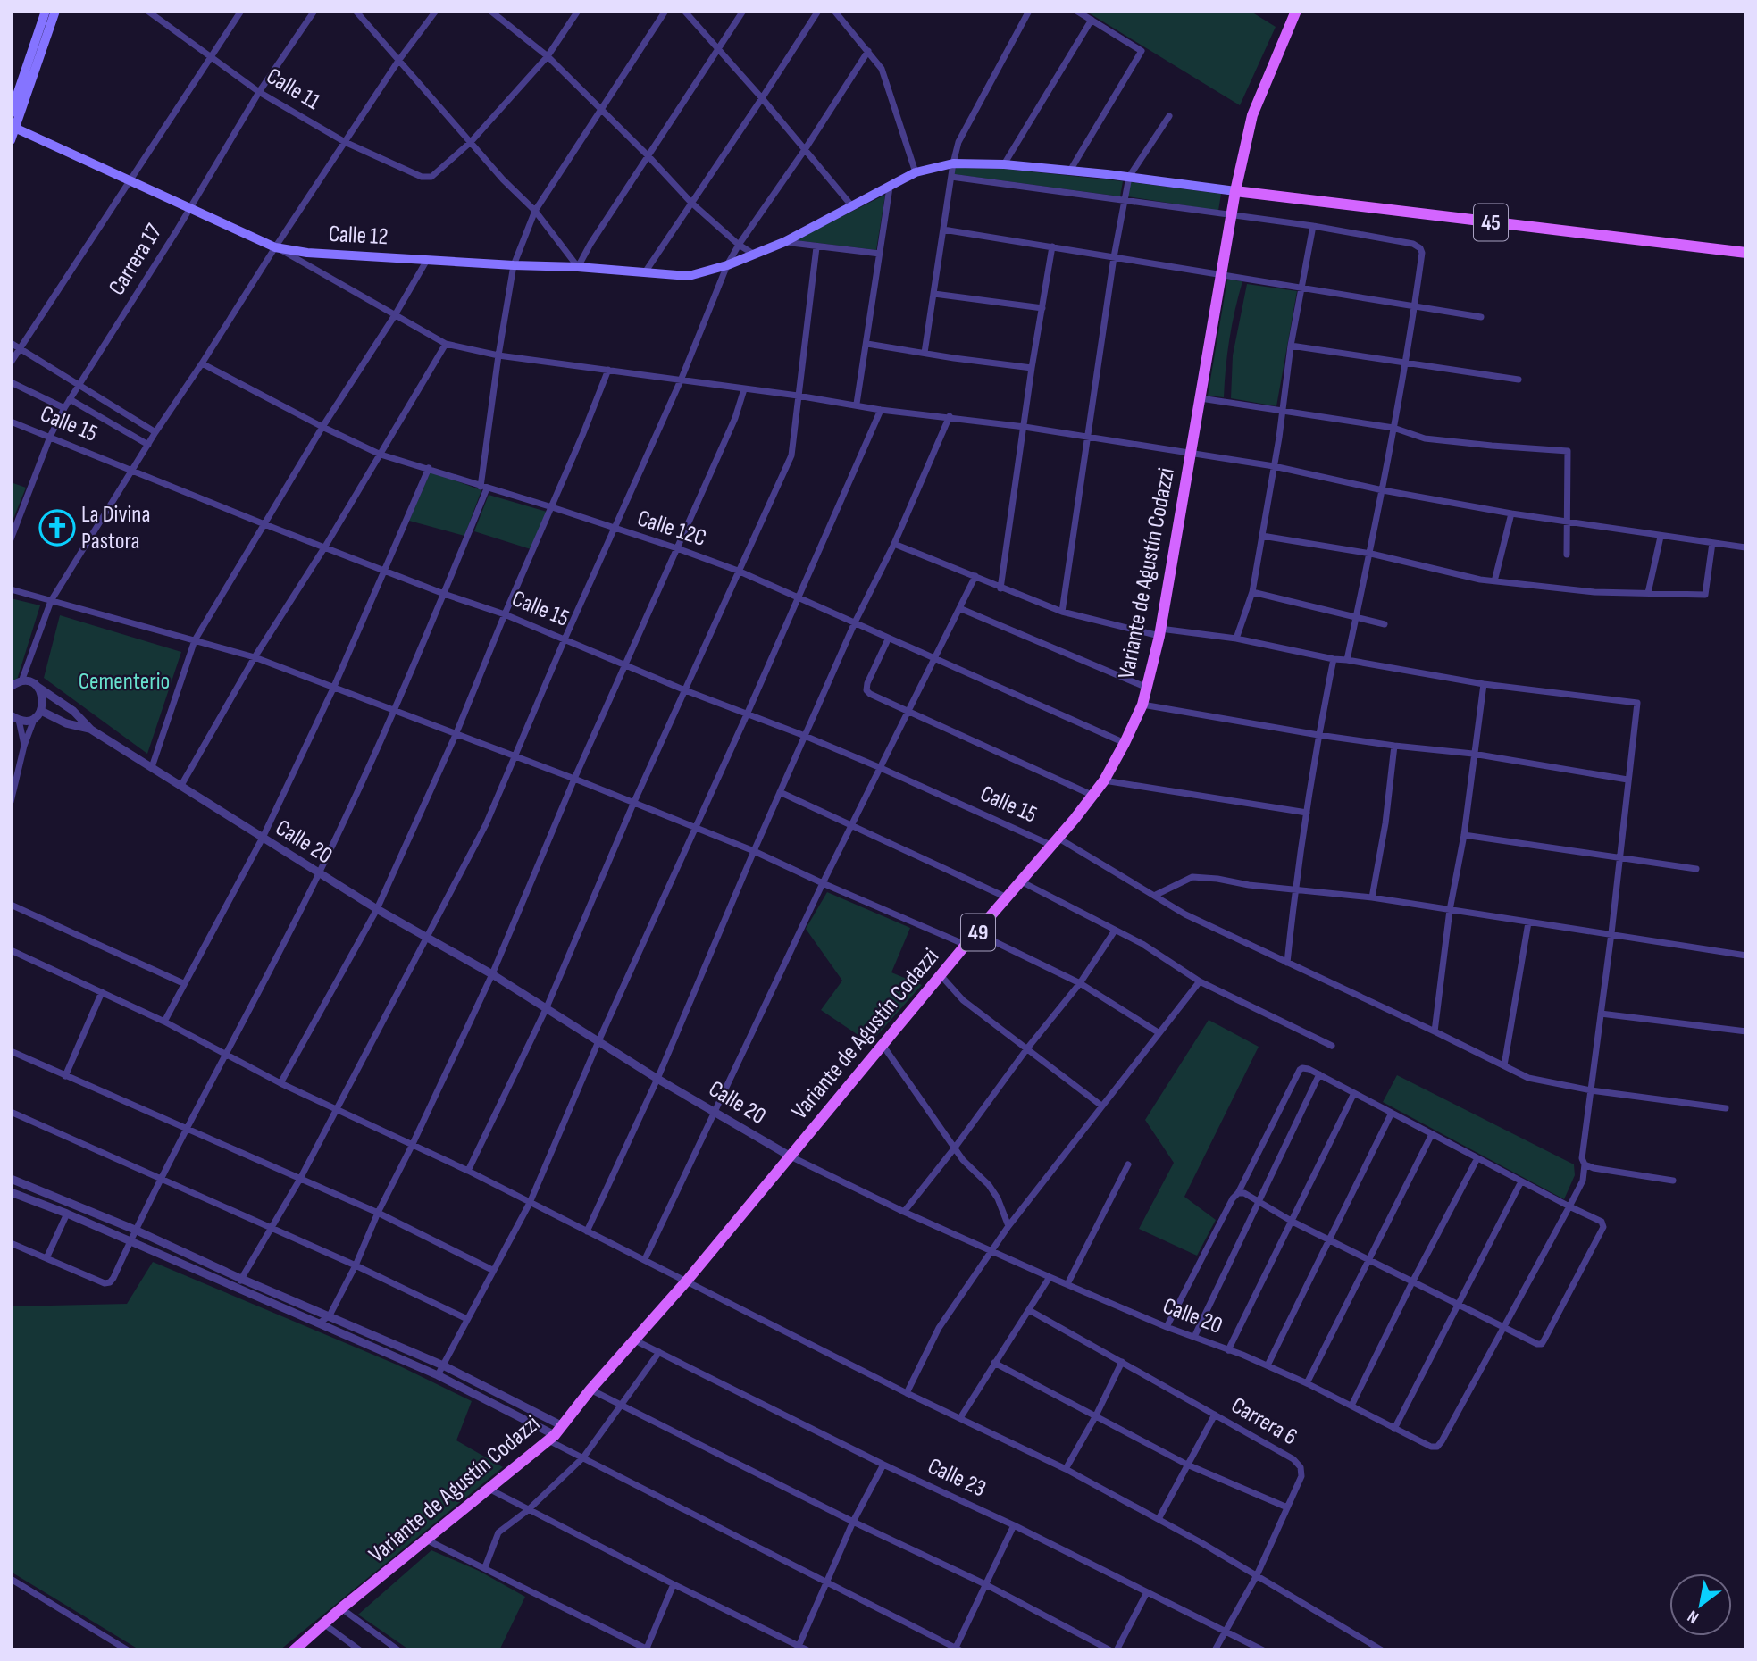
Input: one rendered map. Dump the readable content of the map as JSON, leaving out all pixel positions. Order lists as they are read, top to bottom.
{
  "streets": {
    "main road": [
      "45",
      "Calle 12",
      "Variante de Agustín Codazzi",
      "49"
    ],
    "street": [
      "Calle 11",
      "Carrera 17",
      "Calle 15",
      "Calle 12C",
      "Calle 20",
      "Carrera 6",
      "Calle 23"
    ]
  },
  "crossings": [
    ["Calle 11", "Carrera 17"],
    ["45", "Calle 12"],
    ["45", "Variante de Agustín Codazzi"],
    ["Calle 12", "Carrera 17"],
    ["Calle 12", "Variante de Agustín Codazzi"],
    ["Carrera 17", "Calle 15"],
    ["Calle 15", "Variante de Agustín Codazzi"],
    ["Calle 12C", "Variante de Agustín Codazzi"],
    ["Variante de Agustín Codazzi", "Calle 20"],
    ["Variante de Agustín Codazzi", "Calle 23"],
    ["Carrera 6", "Calle 23"]
  ],
  "parks": ["Cementerio"],
  "places": {
    "church": ["La Divina Pastora"]
  },
  "north": "bottom left"
}
